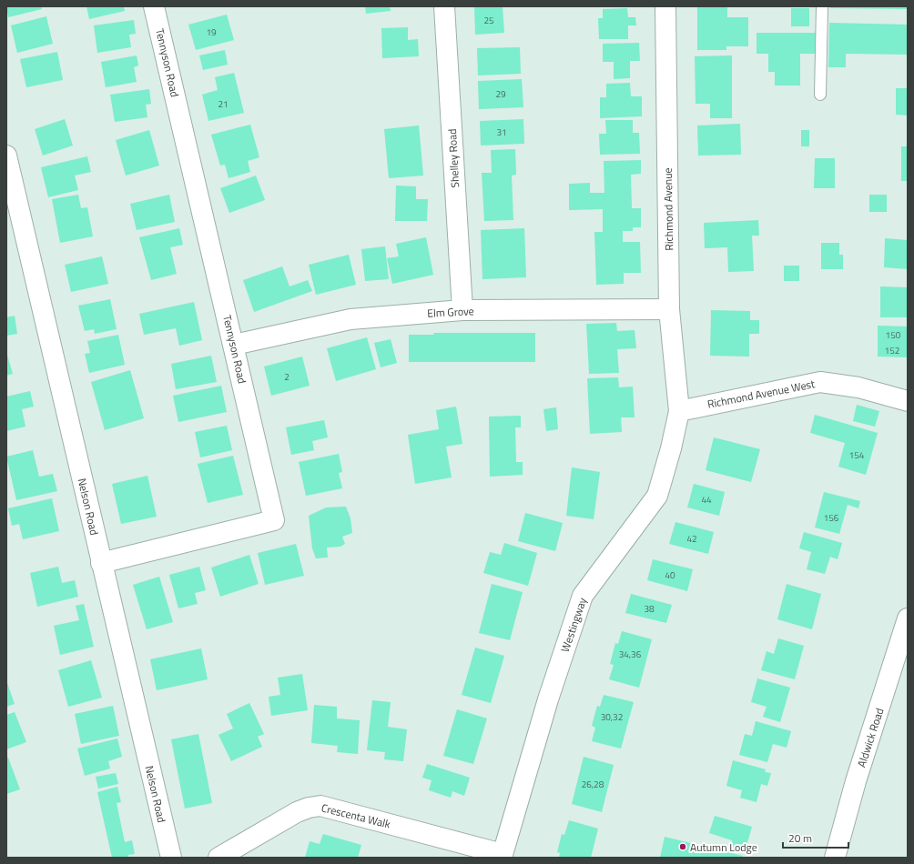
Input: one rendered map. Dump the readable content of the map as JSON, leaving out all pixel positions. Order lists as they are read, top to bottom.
{
  "streets": {
    "street": [
      "Tennyson Road",
      "Shelley Road",
      "Richmond Avenue",
      "Elm Grove",
      "Richmond Avenue West",
      "Nelson Road",
      "Westingway",
      "Aldwick Road",
      "Crescenta Walk"
    ]
  },
  "crossings": [
    ["Tennyson Road", "Elm Grove"],
    ["Tennyson Road", "Nelson Road"],
    ["Shelley Road", "Elm Grove"],
    ["Richmond Avenue", "Elm Grove"],
    ["Richmond Avenue", "Richmond Avenue West"],
    ["Richmond Avenue", "Westingway"],
    ["Richmond Avenue West", "Westingway"],
    ["Westingway", "Crescenta Walk"]
  ],
  "places": ["Autumn Lodge"],
  "house_numbers": [
    "25",
    "19",
    "29",
    "21",
    "31",
    "150",
    "152",
    "2",
    "154",
    "44",
    "156",
    "42",
    "40",
    "38",
    "34,36",
    "30,32",
    "26,28"
  ],
  "scale_bar": "20 m"
}
